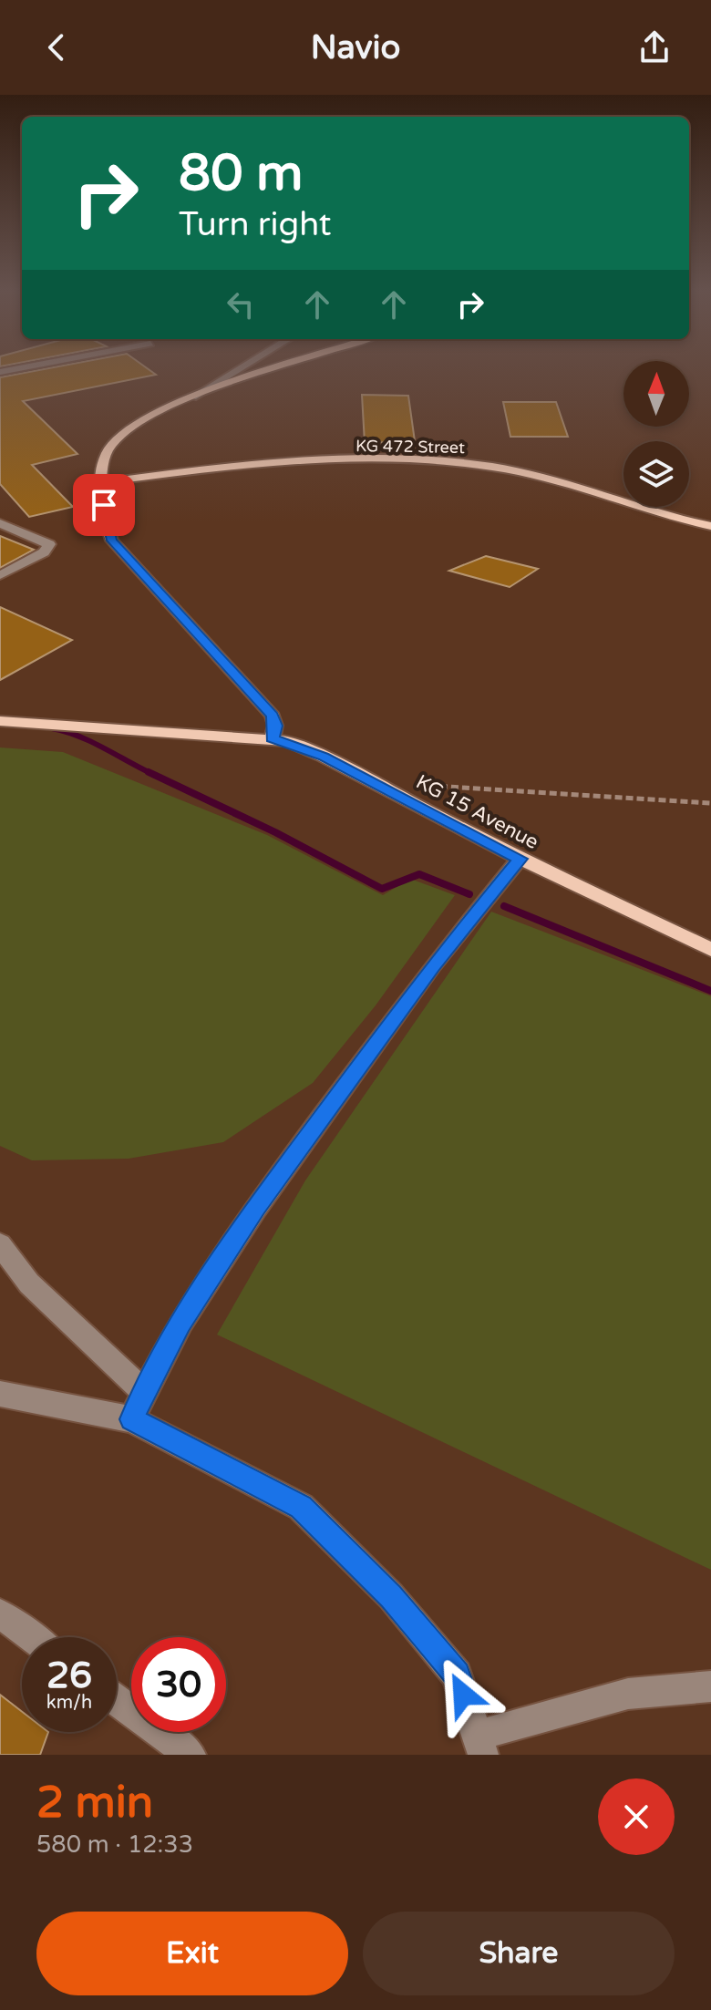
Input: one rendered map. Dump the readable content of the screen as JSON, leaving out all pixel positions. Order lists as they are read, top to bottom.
{
  "streets": {
    "main road": ["KG 472 Street", "KG 15 Avenue"]
  },
  "north": "top",
  "page": {
    "header": "Navio",
    "turn": ["80 m", "Turn right"],
    "speed": "26 km/h",
    "limit": "30",
    "heading": ["2 min", "580 m · 12:33"],
    "buttons": ["Exit", "Share"]
  }
}
